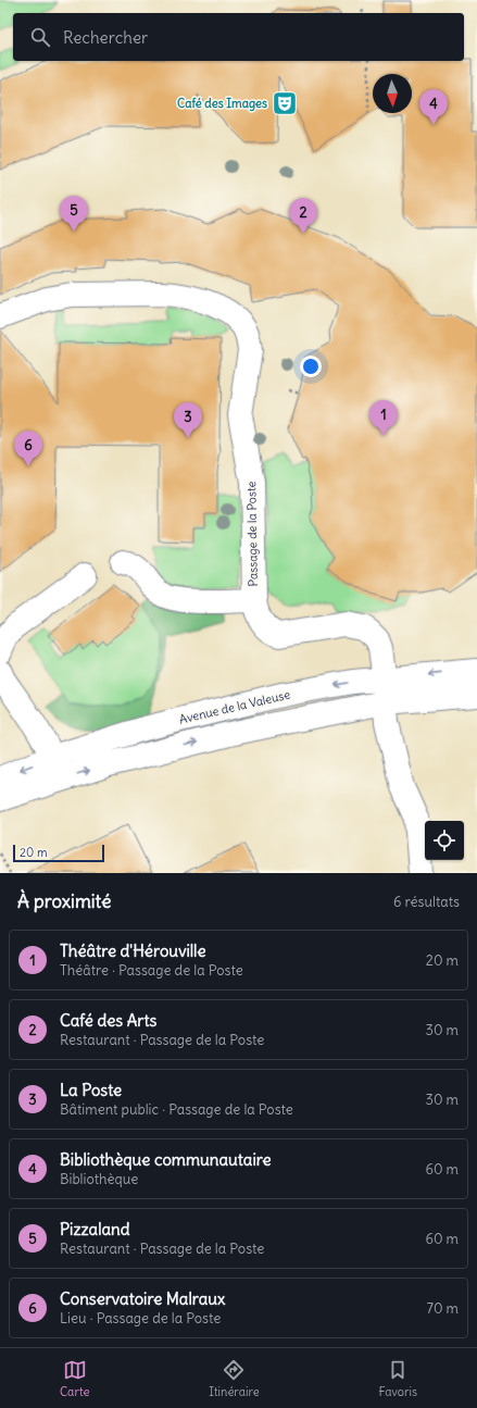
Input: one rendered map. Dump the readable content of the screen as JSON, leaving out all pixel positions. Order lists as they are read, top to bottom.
{
  "streets": {
    "street": ["Passage de la Poste", "Avenue de la Valeuse"]
  },
  "crossings": [
    ["Passage de la Poste", "Avenue de la Valeuse"]
  ],
  "places": {
    "theatre": ["Café des Images"]
  },
  "scale_bar": "20 m",
  "north": "bottom",
  "page": {
    "search": "Rechercher",
    "pins": [
      "4",
      "5",
      "2",
      "1",
      "3",
      "6"
    ],
    "scale": "20 m",
    "heading": ["À proximité", "6 résultats"],
    "list": [
      {
        "mark": "1",
        "name": "Théâtre d'Hérouville",
        "note": "Théâtre · Passage de la Poste",
        "value": "20 m"
      },
      {
        "mark": "2",
        "name": "Café des Arts",
        "note": "Restaurant · Passage de la Poste",
        "value": "30 m"
      },
      {
        "mark": "3",
        "name": "La Poste",
        "note": "Bâtiment public · Passage de la Poste",
        "value": "30 m"
      },
      {
        "mark": "4",
        "name": "Bibliothèque communautaire",
        "note": "Bibliothèque",
        "value": "60 m"
      },
      {
        "mark": "5",
        "name": "Pizzaland",
        "note": "Restaurant · Passage de la Poste",
        "value": "60 m"
      },
      {
        "mark": "6",
        "name": "Conservatoire Malraux",
        "note": "Lieu · Passage de la Poste",
        "value": "70 m"
      }
    ],
    "nav": ["Carte", "Itinéraire", "Favoris"]
  }
}
